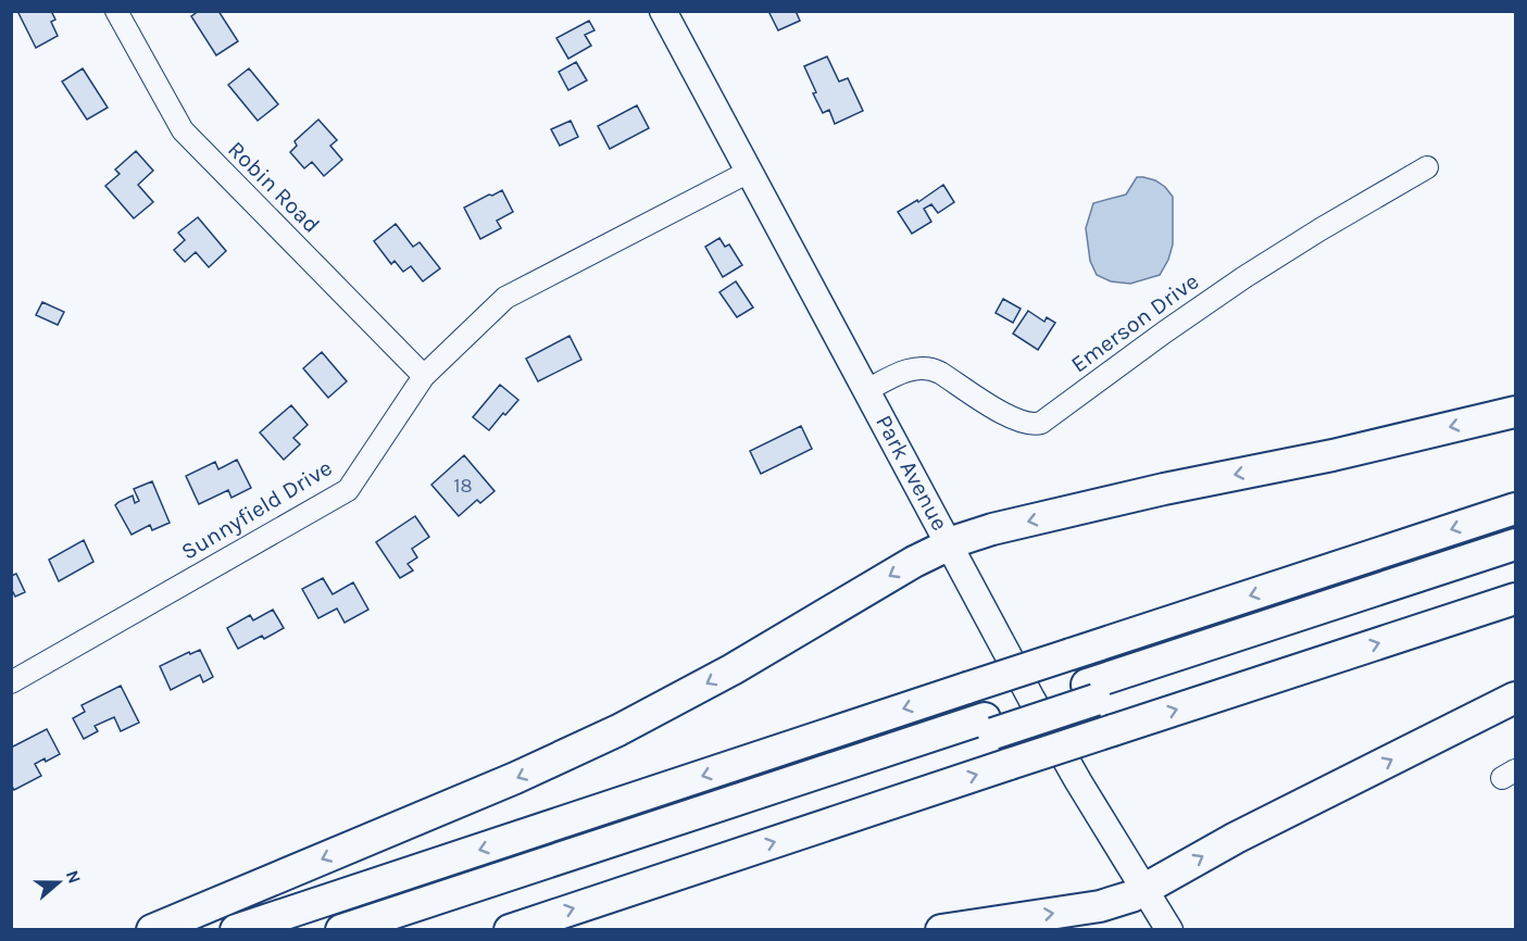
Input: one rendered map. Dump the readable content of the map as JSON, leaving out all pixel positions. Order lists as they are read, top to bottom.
{
  "streets": {
    "main road": ["Park Avenue"],
    "street": ["Robin Road", "Emerson Drive", "Sunnyfield Drive"]
  },
  "crossings": [
    ["Robin Road", "Sunnyfield Drive"],
    ["Emerson Drive", "Park Avenue"],
    ["Park Avenue", "Sunnyfield Drive"]
  ],
  "house_numbers": ["18"],
  "north": "right"
}
